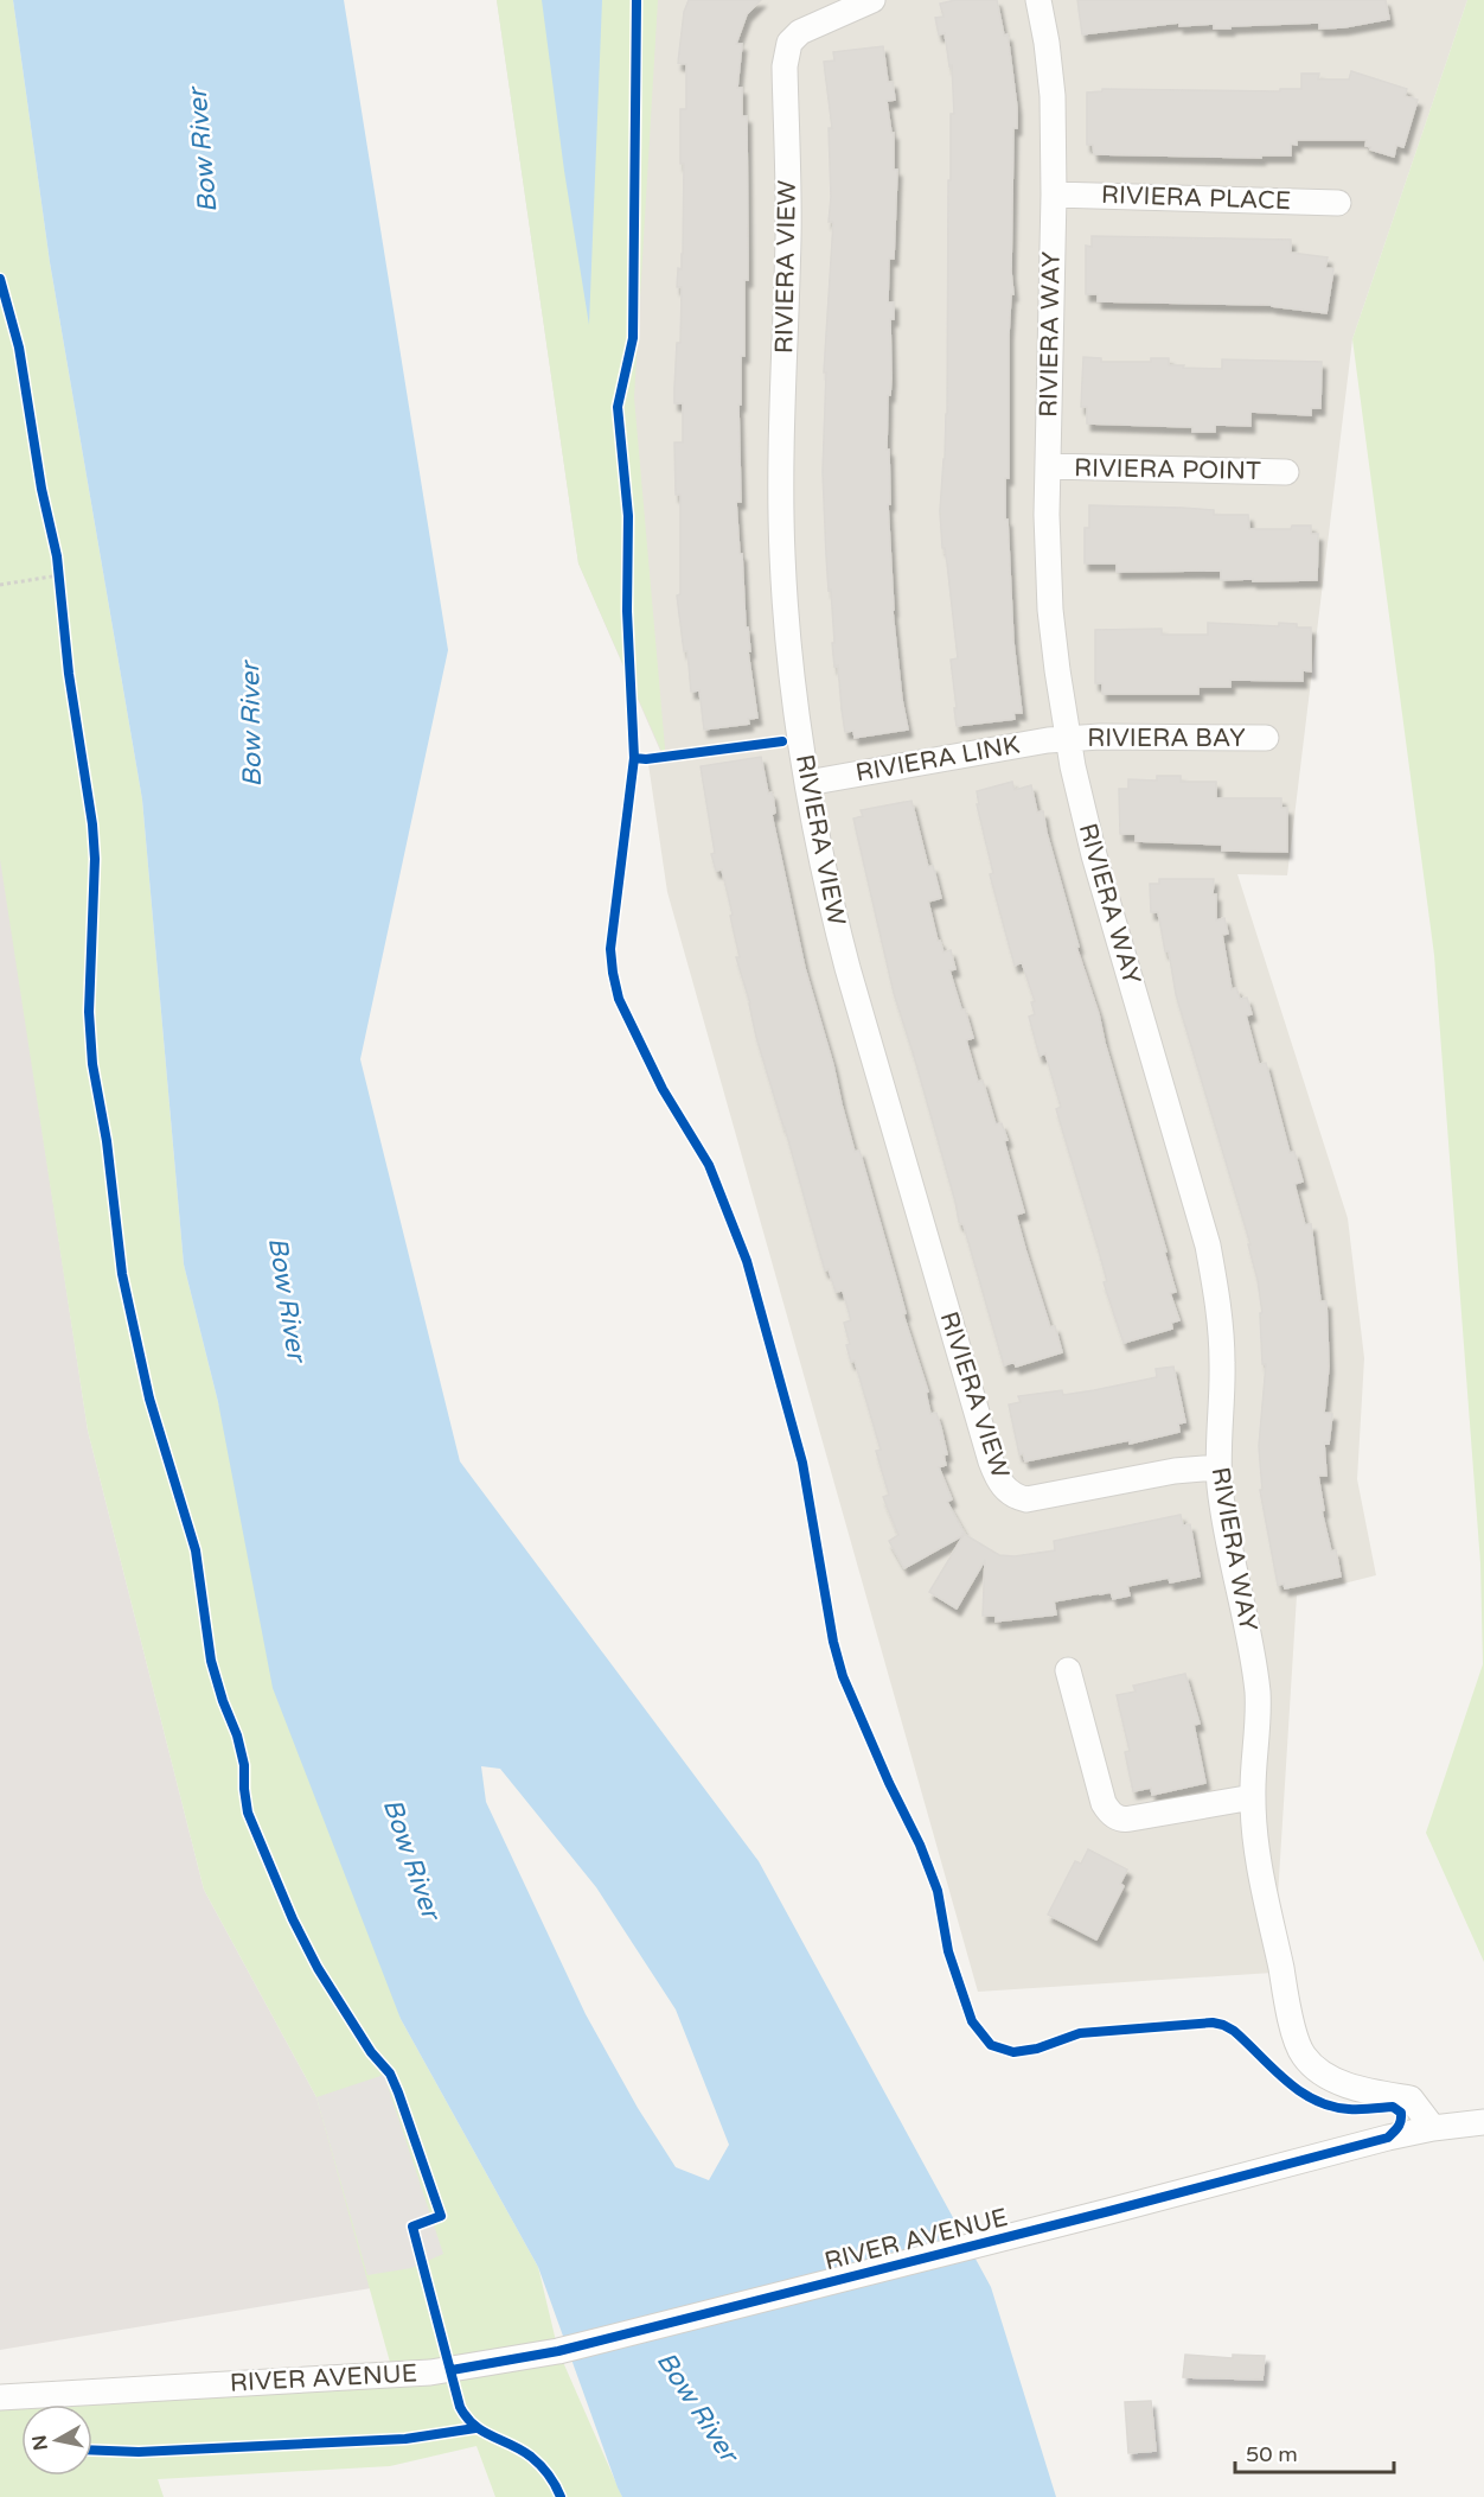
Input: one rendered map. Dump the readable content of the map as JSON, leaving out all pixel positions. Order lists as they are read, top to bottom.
{
  "streets": {
    "street": [
      "RIVIERA PLACE",
      "RIVIERA VIEW",
      "RIVIERA WAY",
      "RIVIERA POINT",
      "RIVIERA BAY",
      "RIVIERA LINK",
      "RIVER AVENUE"
    ]
  },
  "crossings": [
    ["RIVIERA PLACE", "RIVIERA WAY"],
    ["RIVIERA VIEW", "RIVIERA WAY"],
    ["RIVIERA VIEW", "RIVIERA LINK"],
    ["RIVIERA WAY", "RIVIERA POINT"],
    ["RIVIERA WAY", "RIVIERA BAY"],
    ["RIVIERA WAY", "RIVIERA LINK"],
    ["RIVIERA WAY", "RIVER AVENUE"],
    ["RIVIERA BAY", "RIVIERA LINK"]
  ],
  "water": ["Bow River"],
  "scale_bar": "50 m",
  "north": "left"
}
